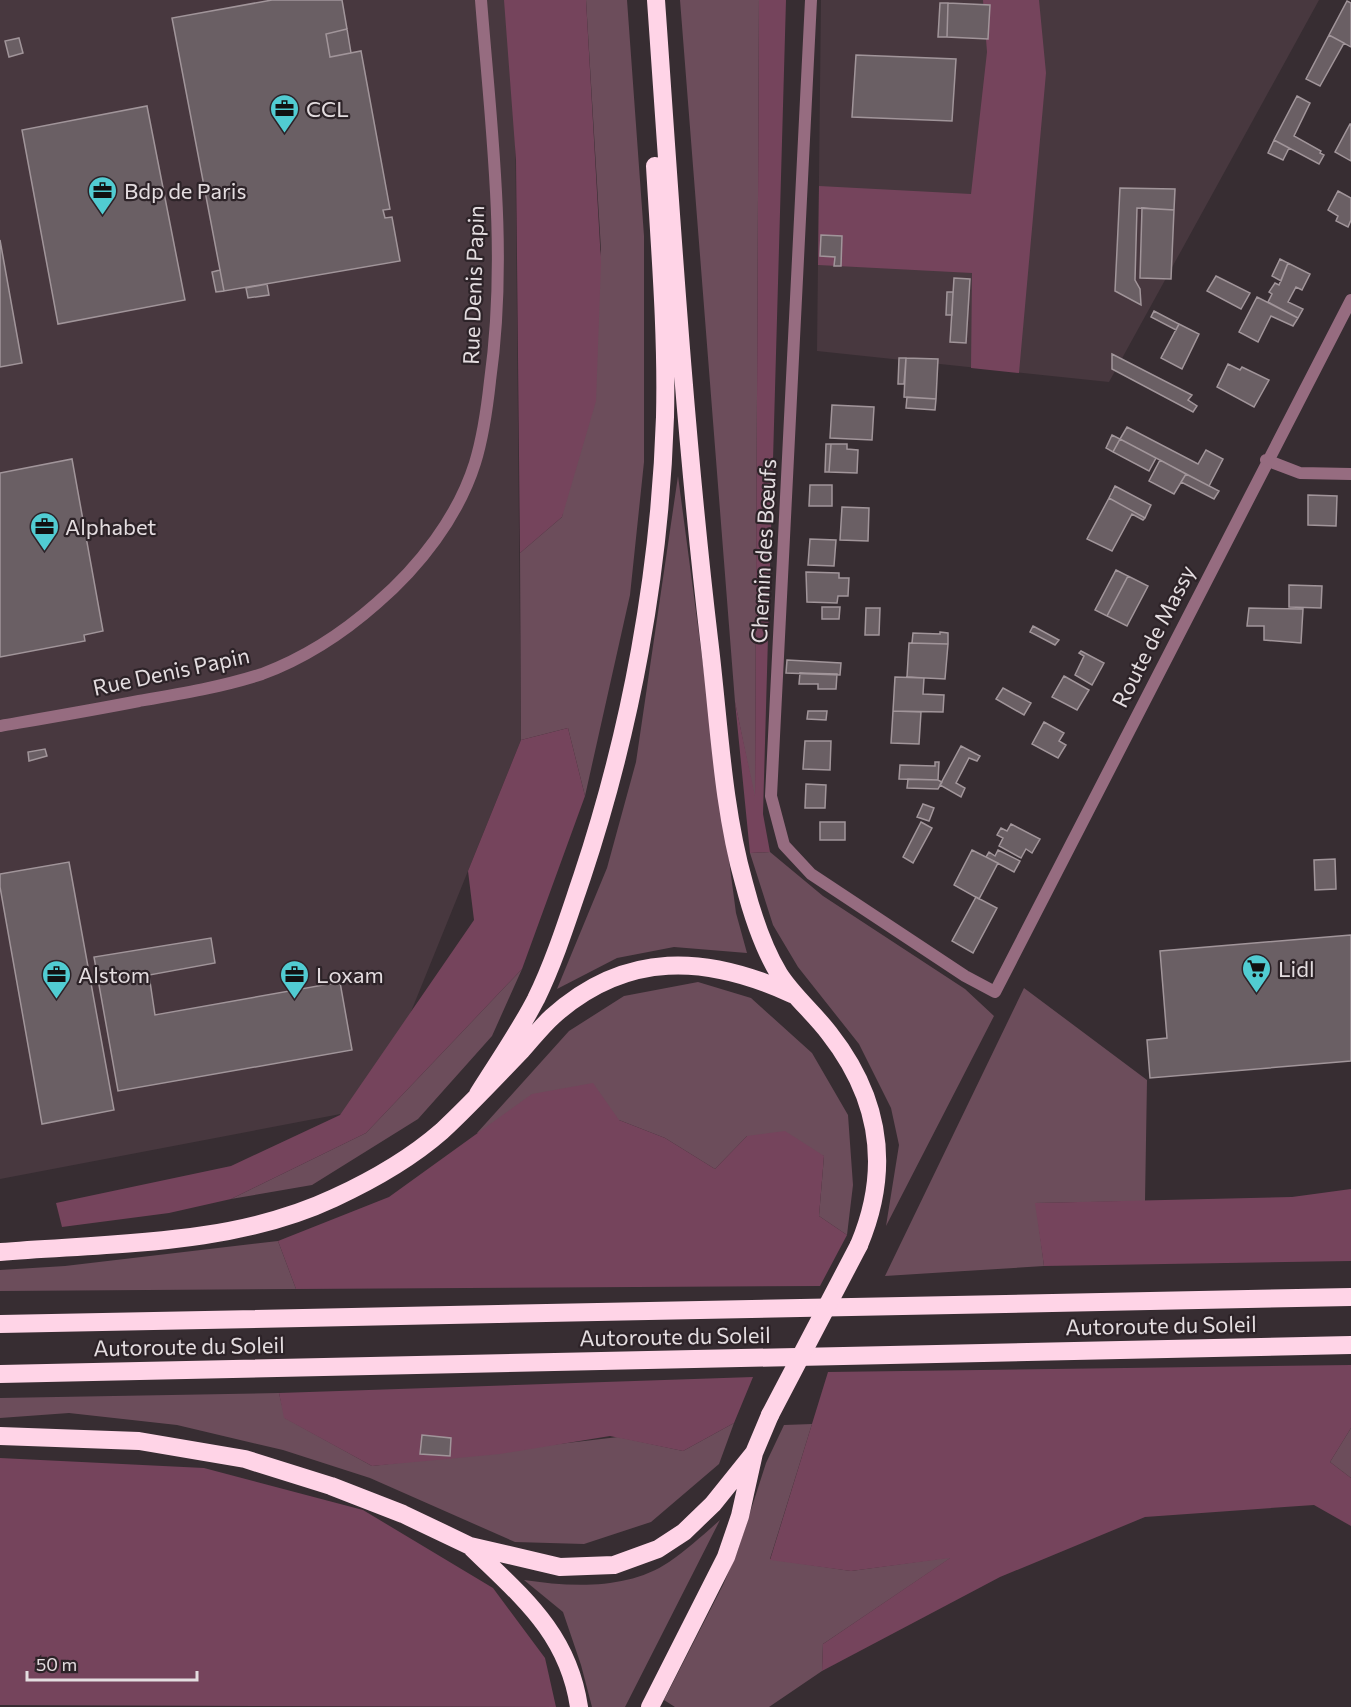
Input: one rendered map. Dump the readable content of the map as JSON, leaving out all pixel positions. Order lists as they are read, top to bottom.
{
  "streets": {
    "highway": ["Autoroute du Soleil"],
    "street": ["Rue Denis Papin", "Chemin des Bœufs", "Route de Massy"]
  },
  "crossings": [
    ["Chemin des Bœufs", "Route de Massy"]
  ],
  "places": {
    "office": [
      "CCL",
      "Bdp de Paris",
      "Alphabet",
      "Alstom",
      "Loxam"
    ],
    "supermarket": ["Lidl"]
  },
  "scale_bar": "50 m"
}
